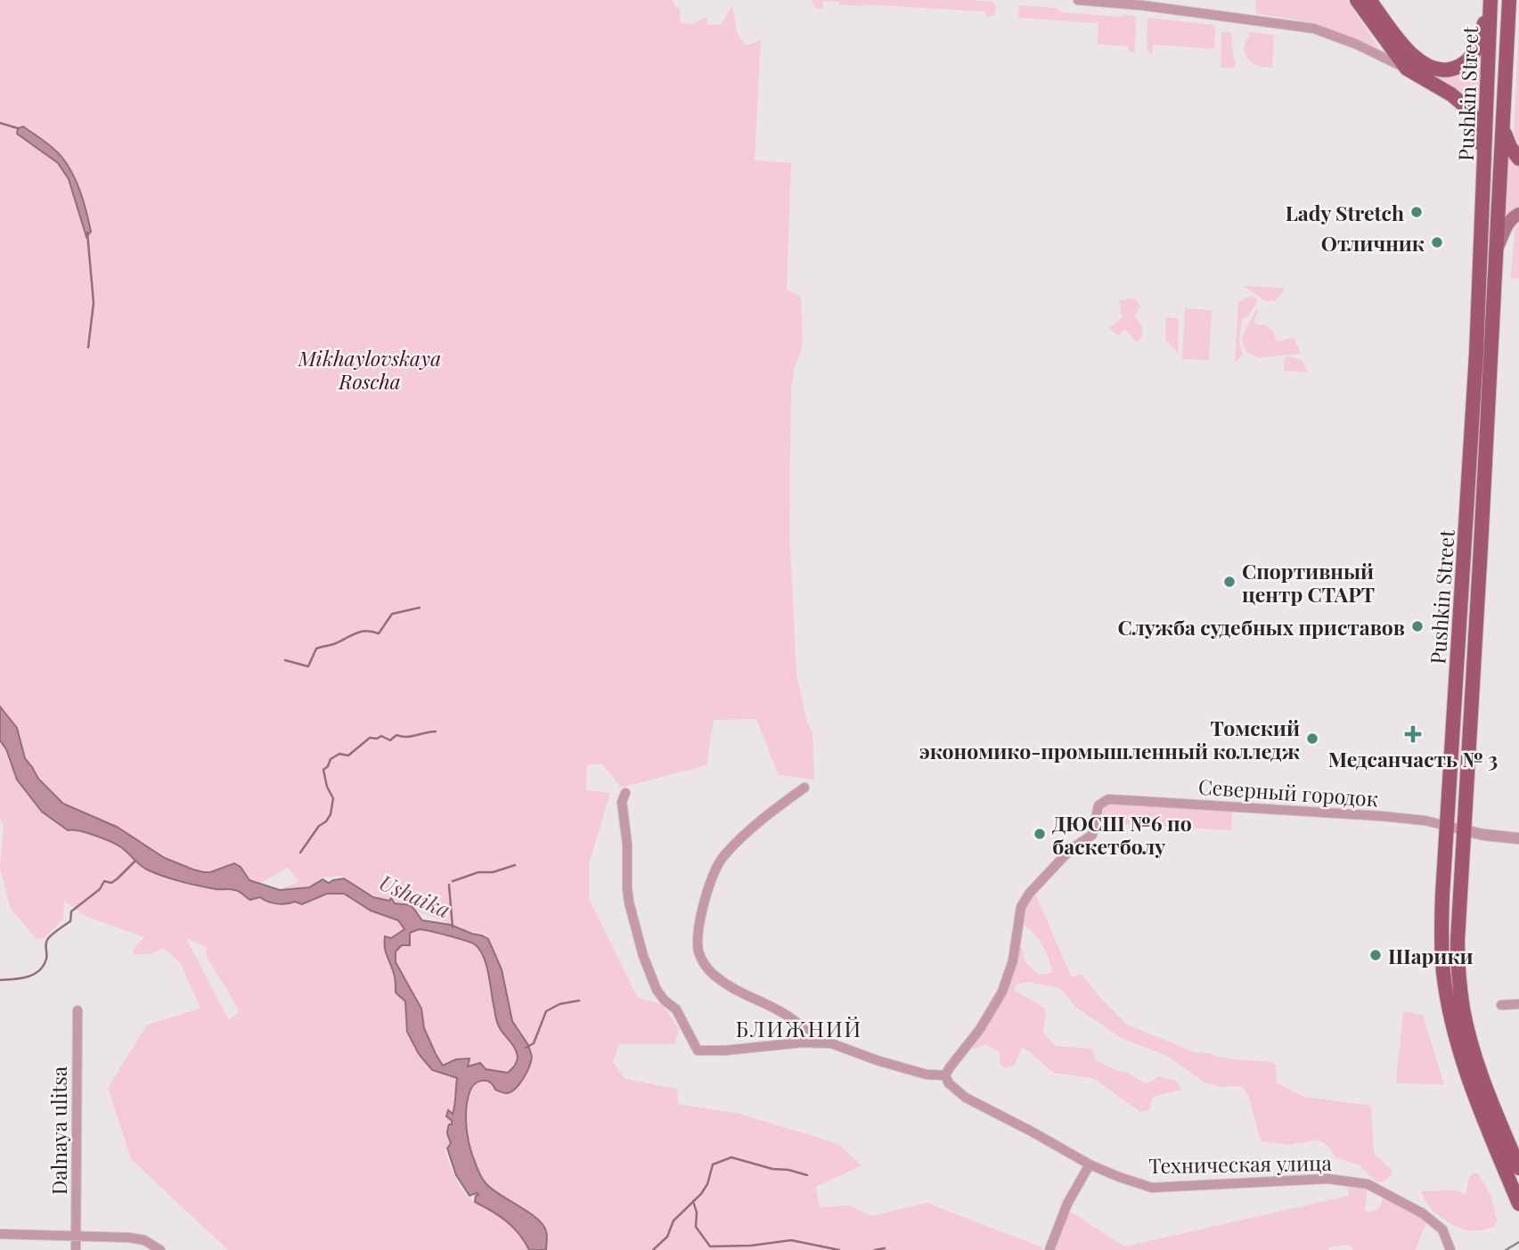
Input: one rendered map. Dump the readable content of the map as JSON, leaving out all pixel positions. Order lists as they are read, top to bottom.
{
  "streets": {
    "main road": ["Pushkin Street"],
    "street": ["Северный городок", "Dalnaya ulitsa", "Техническая улица"]
  },
  "crossings": [
    ["Pushkin Street", "Северный городок"],
    ["Северный городок", "Техническая улица"]
  ],
  "districts": ["БЛИЖНИЙ"],
  "water": ["Ushaika"],
  "parks": ["Mikhaylovskaya Roscha"],
  "places": {
    "other": [
      "Lady Stretch",
      "Отличник",
      "Спортивный центр СТАРТ",
      "Служба судебных приставов",
      "Томский экономико-промышленный колледж",
      "ДЮСШ №6 по баскетболу",
      "Шарики"
    ],
    "health": ["Медсанчасть № 3"]
  }
}
